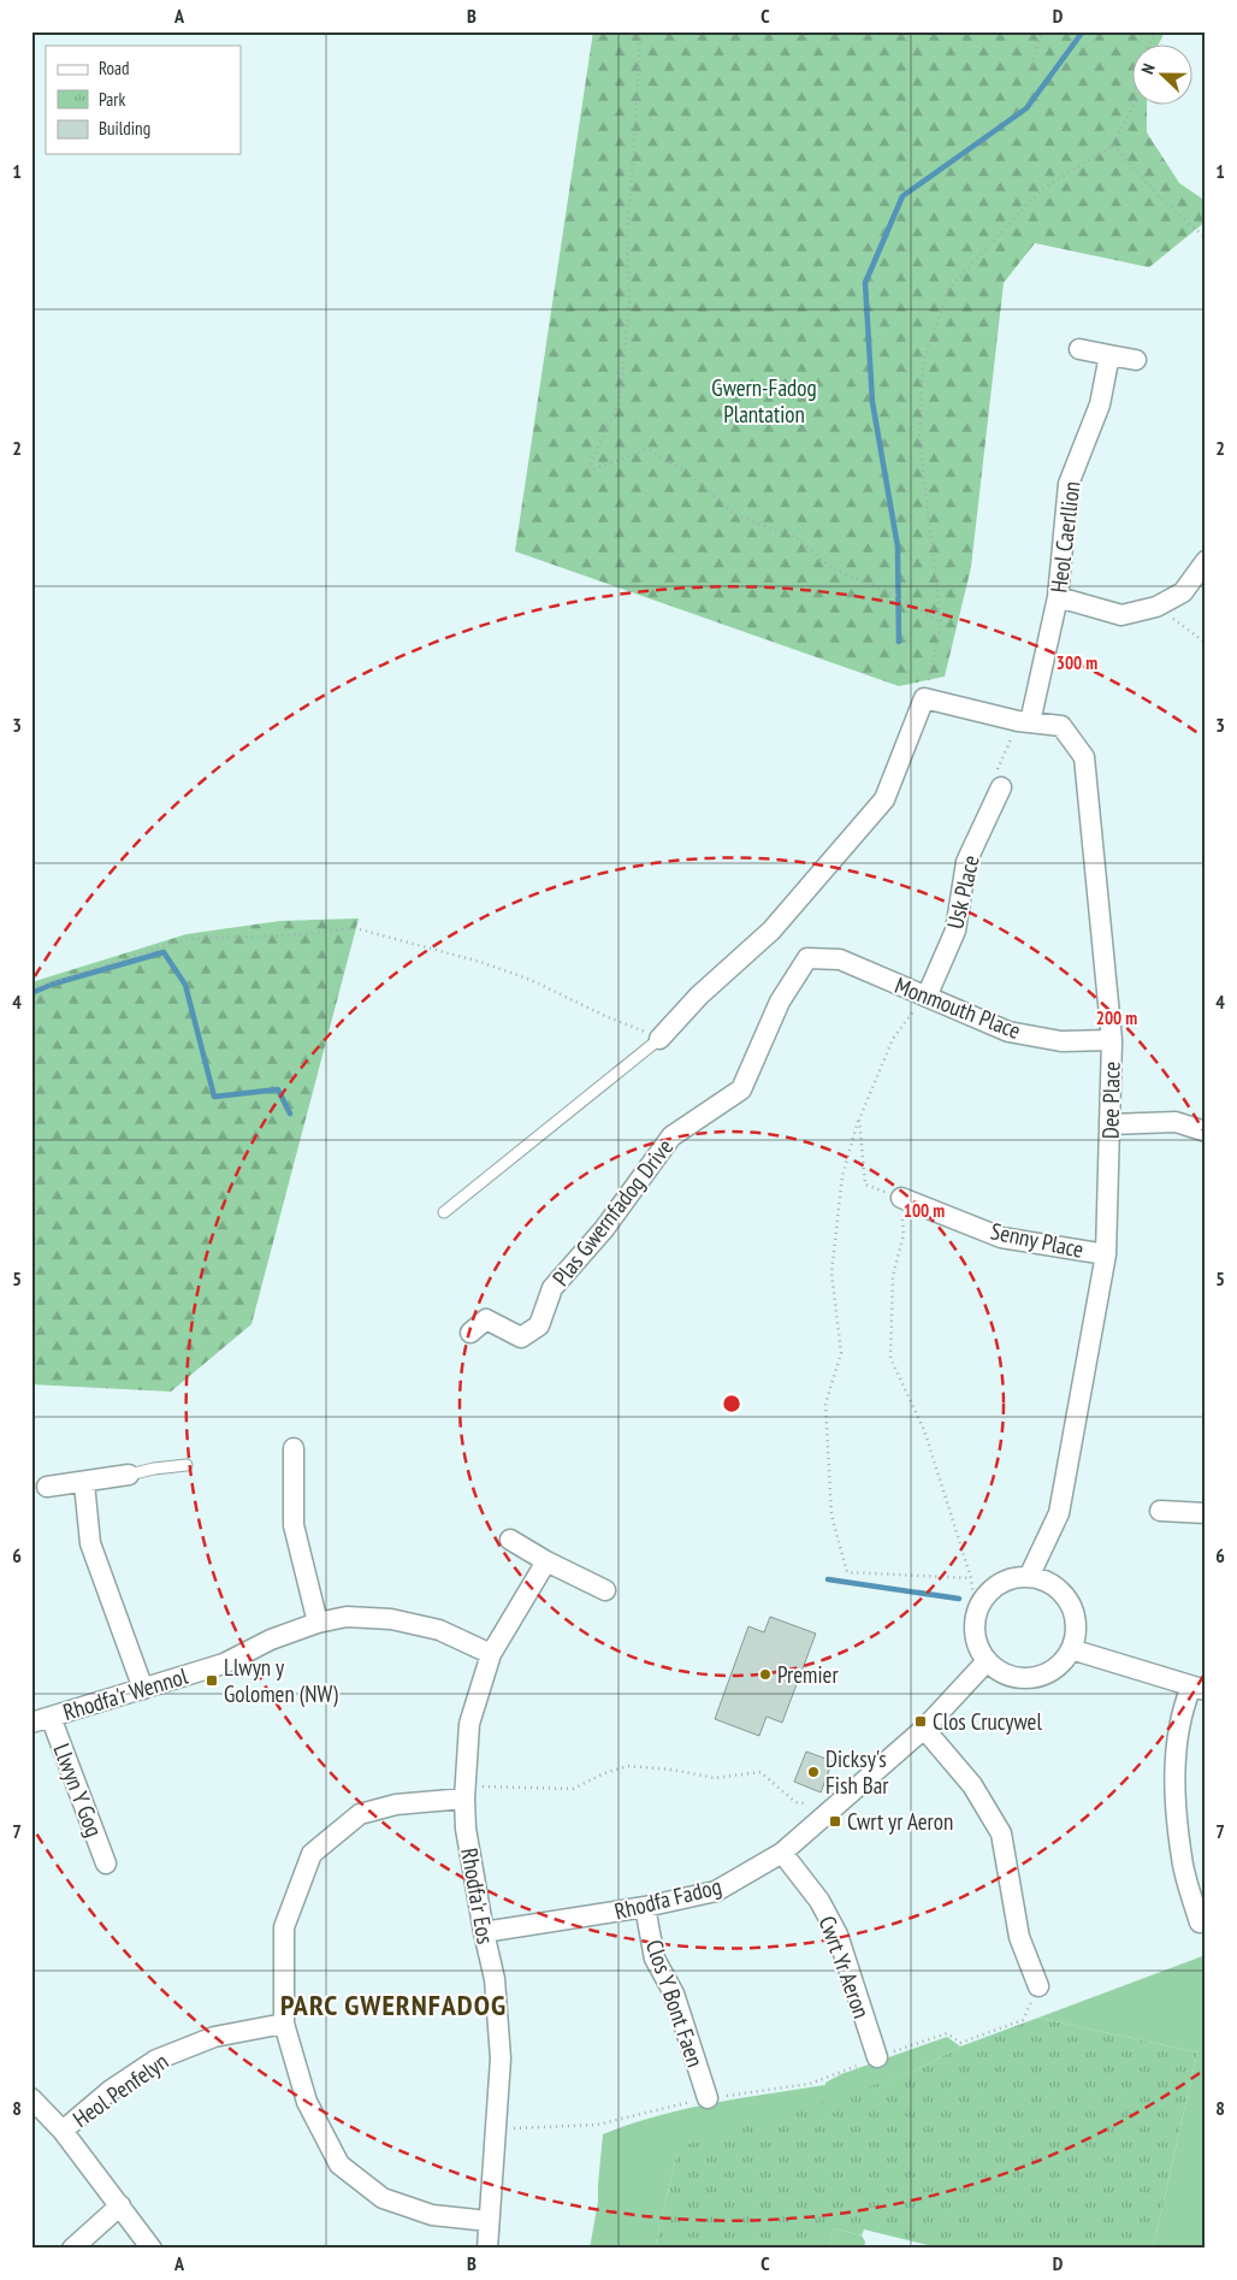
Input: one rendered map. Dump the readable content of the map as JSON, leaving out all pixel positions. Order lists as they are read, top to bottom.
{
  "streets": {
    "street": [
      "Heol Caerllion",
      "Usk Place",
      "Monmouth Place",
      "Dee Place",
      "Plas Gwernfadog Drive",
      "Senny Place",
      "Rhodfa'r Wennol",
      "Llwyn Y Gog",
      "Rhodfa'r Eos",
      "Rhodfa Fadog",
      "Cwrt Yr Aeron",
      "Clos Y Bont Faen",
      "Heol Penfelyn"
    ]
  },
  "crossings": [
    ["Heol Caerllion", "Dee Place"],
    ["Usk Place", "Monmouth Place"],
    ["Monmouth Place", "Dee Place"],
    ["Monmouth Place", "Plas Gwernfadog Drive"],
    ["Dee Place", "Senny Place"],
    ["Dee Place", "Rhodfa Fadog"],
    ["Rhodfa'r Wennol", "Llwyn Y Gog"],
    ["Rhodfa'r Wennol", "Rhodfa'r Eos"],
    ["Rhodfa'r Eos", "Rhodfa Fadog"],
    ["Rhodfa Fadog", "Cwrt Yr Aeron"],
    ["Rhodfa Fadog", "Clos Y Bont Faen"]
  ],
  "districts": ["PARC GWERNFADOG"],
  "parks": ["Gwern-Fadog Plantation"],
  "places": {
    "other": ["Premier", "Dicksy's Fish Bar"],
    "transit": ["Llwyn y Golomen (NW)", "Clos Crucywel", "Cwrt yr Aeron"]
  },
  "legend": ["Road", "Park", "Building"],
  "north": "left",
  "grid": {
    "columns": [
      "A",
      "B",
      "C",
      "D"
    ],
    "rows": [
      "1",
      "2",
      "3",
      "4",
      "5",
      "6",
      "7",
      "8"
    ]
  },
  "rings": ["300 m", "200 m", "100 m"]
}
